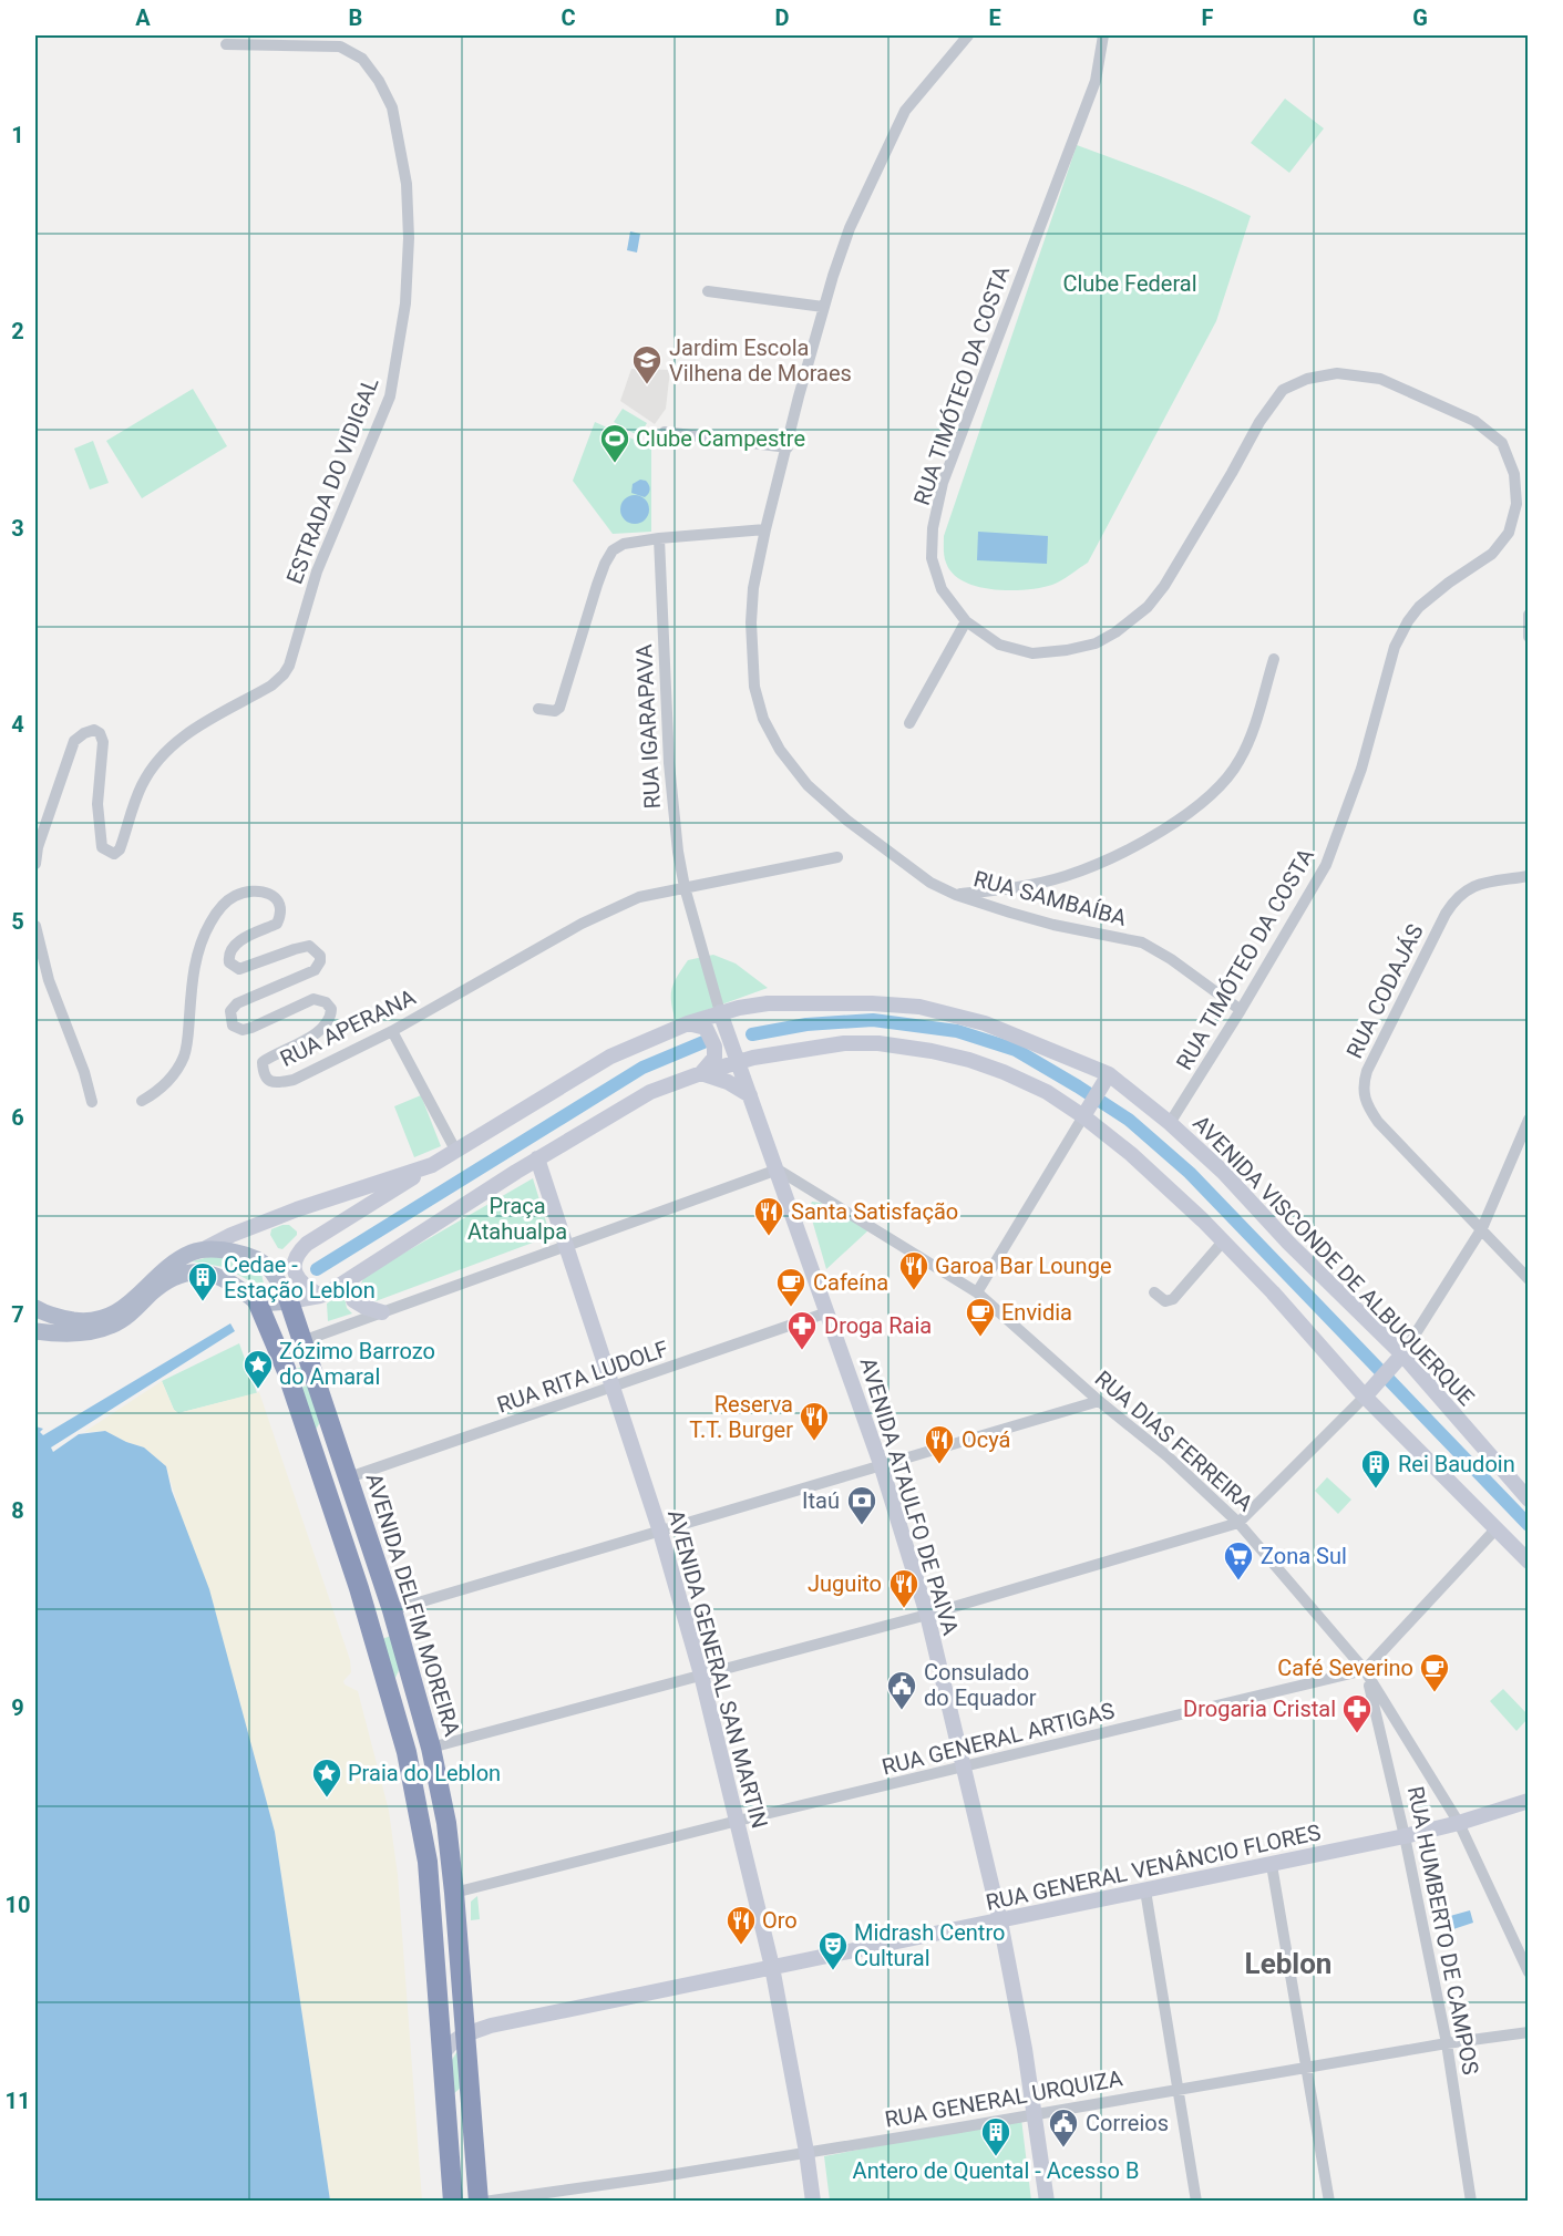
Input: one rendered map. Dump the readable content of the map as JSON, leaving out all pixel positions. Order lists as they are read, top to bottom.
{
  "streets": {
    "highway": ["AVENIDA DELFIM MOREIRA"],
    "main road": [
      "AVENIDA VISCONDE DE ALBUQUERQUE",
      "AVENIDA ATAULFO DE PAIVA",
      "AVENIDA GENERAL SAN MARTIN",
      "RUA GENERAL VENÂNCIO FLORES"
    ],
    "street": [
      "RUA TIMÓTEO DA COSTA",
      "ESTRADA DO VIDIGAL",
      "RUA IGARAPAVA",
      "RUA SAMBAÍBA",
      "RUA CODAJÁS",
      "RUA APERANA",
      "RUA RITA LUDOLF",
      "RUA DIAS FERREIRA",
      "RUA GENERAL ARTIGAS",
      "RUA HUMBERTO DE CAMPOS",
      "RUA GENERAL URQUIZA"
    ]
  },
  "crossings": [
    ["RUA TIMÓTEO DA COSTA", "RUA SAMBAÍBA"],
    ["RUA TIMÓTEO DA COSTA", "AVENIDA VISCONDE DE ALBUQUERQUE"],
    ["RUA IGARAPAVA", "RUA APERANA"],
    ["RUA IGARAPAVA", "AVENIDA VISCONDE DE ALBUQUERQUE"],
    ["RUA IGARAPAVA", "AVENIDA ATAULFO DE PAIVA"],
    ["AVENIDA VISCONDE DE ALBUQUERQUE", "AVENIDA ATAULFO DE PAIVA"],
    ["AVENIDA VISCONDE DE ALBUQUERQUE", "AVENIDA DELFIM MOREIRA"],
    ["RUA RITA LUDOLF", "AVENIDA ATAULFO DE PAIVA"],
    ["RUA RITA LUDOLF", "AVENIDA DELFIM MOREIRA"],
    ["RUA RITA LUDOLF", "AVENIDA GENERAL SAN MARTIN"],
    ["RUA DIAS FERREIRA", "AVENIDA ATAULFO DE PAIVA"],
    ["RUA DIAS FERREIRA", "RUA GENERAL ARTIGAS"],
    ["RUA DIAS FERREIRA", "RUA GENERAL VENÂNCIO FLORES"],
    ["RUA DIAS FERREIRA", "RUA HUMBERTO DE CAMPOS"],
    ["AVENIDA ATAULFO DE PAIVA", "RUA GENERAL ARTIGAS"],
    ["AVENIDA ATAULFO DE PAIVA", "RUA GENERAL VENÂNCIO FLORES"],
    ["AVENIDA ATAULFO DE PAIVA", "RUA GENERAL URQUIZA"],
    ["AVENIDA DELFIM MOREIRA", "RUA GENERAL ARTIGAS"],
    ["AVENIDA DELFIM MOREIRA", "RUA GENERAL VENÂNCIO FLORES"],
    ["AVENIDA GENERAL SAN MARTIN", "RUA GENERAL ARTIGAS"],
    ["AVENIDA GENERAL SAN MARTIN", "RUA GENERAL VENÂNCIO FLORES"],
    ["AVENIDA GENERAL SAN MARTIN", "RUA GENERAL URQUIZA"],
    ["RUA GENERAL ARTIGAS", "RUA HUMBERTO DE CAMPOS"],
    ["RUA GENERAL VENÂNCIO FLORES", "RUA HUMBERTO DE CAMPOS"],
    ["RUA HUMBERTO DE CAMPOS", "RUA GENERAL URQUIZA"]
  ],
  "districts": ["Leblon"],
  "parks": ["Clube Federal", "Praça Atahualpa"],
  "places": {
    "school or university": ["Jardim Escola Vilhena de Moraes"],
    "sports": ["Clube Campestre"],
    "restaurant": [
      "Santa Satisfação",
      "Garoa Bar Lounge",
      "Reserva T.T. Burger",
      "Ocyá",
      "Juguito",
      "Oro"
    ],
    "building": ["Cedae - Estação Leblon", "Rei Baudoin", "Antero de Quental - Acesso B"],
    "cafe": ["Cafeína", "Envidia", "Café Severino"],
    "pharmacy": ["Droga Raia", "Drogaria Cristal"],
    "place": ["Zózimo Barrozo do Amaral", "Praia do Leblon"],
    "bank": ["Itaú"],
    "supermarket": ["Zona Sul"],
    "public building": ["Consulado do Equador", "Correios"],
    "theatre": ["Midrash Centro Cultural"]
  },
  "grid": {
    "columns": [
      "A",
      "B",
      "C",
      "D",
      "E",
      "F",
      "G"
    ],
    "rows": [
      "1",
      "2",
      "3",
      "4",
      "5",
      "6",
      "7",
      "8",
      "9",
      "10",
      "11"
    ]
  }
}
